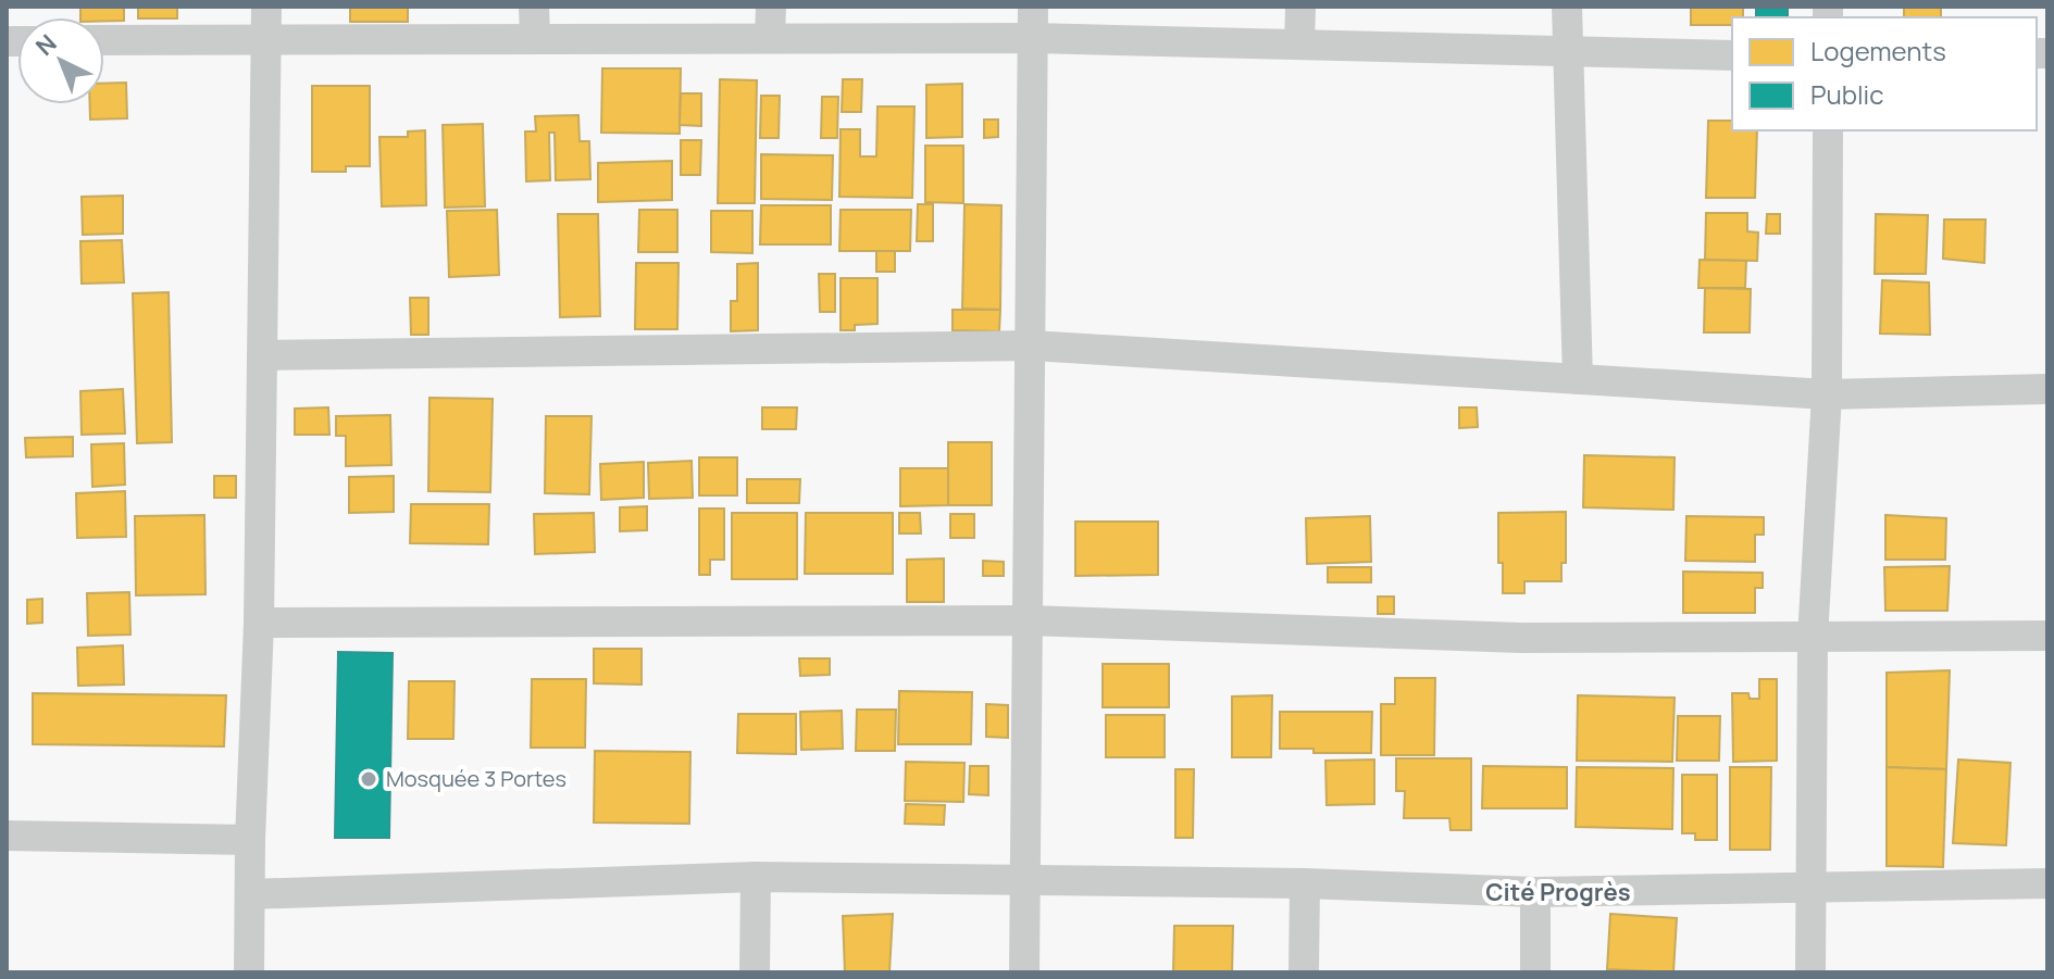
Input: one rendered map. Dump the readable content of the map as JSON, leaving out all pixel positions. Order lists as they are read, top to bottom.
{
  "districts": ["Cité Progrès"],
  "places": ["Mosquée 3 Portes"],
  "legend": ["Logements", "Public"],
  "north": "top left"
}
